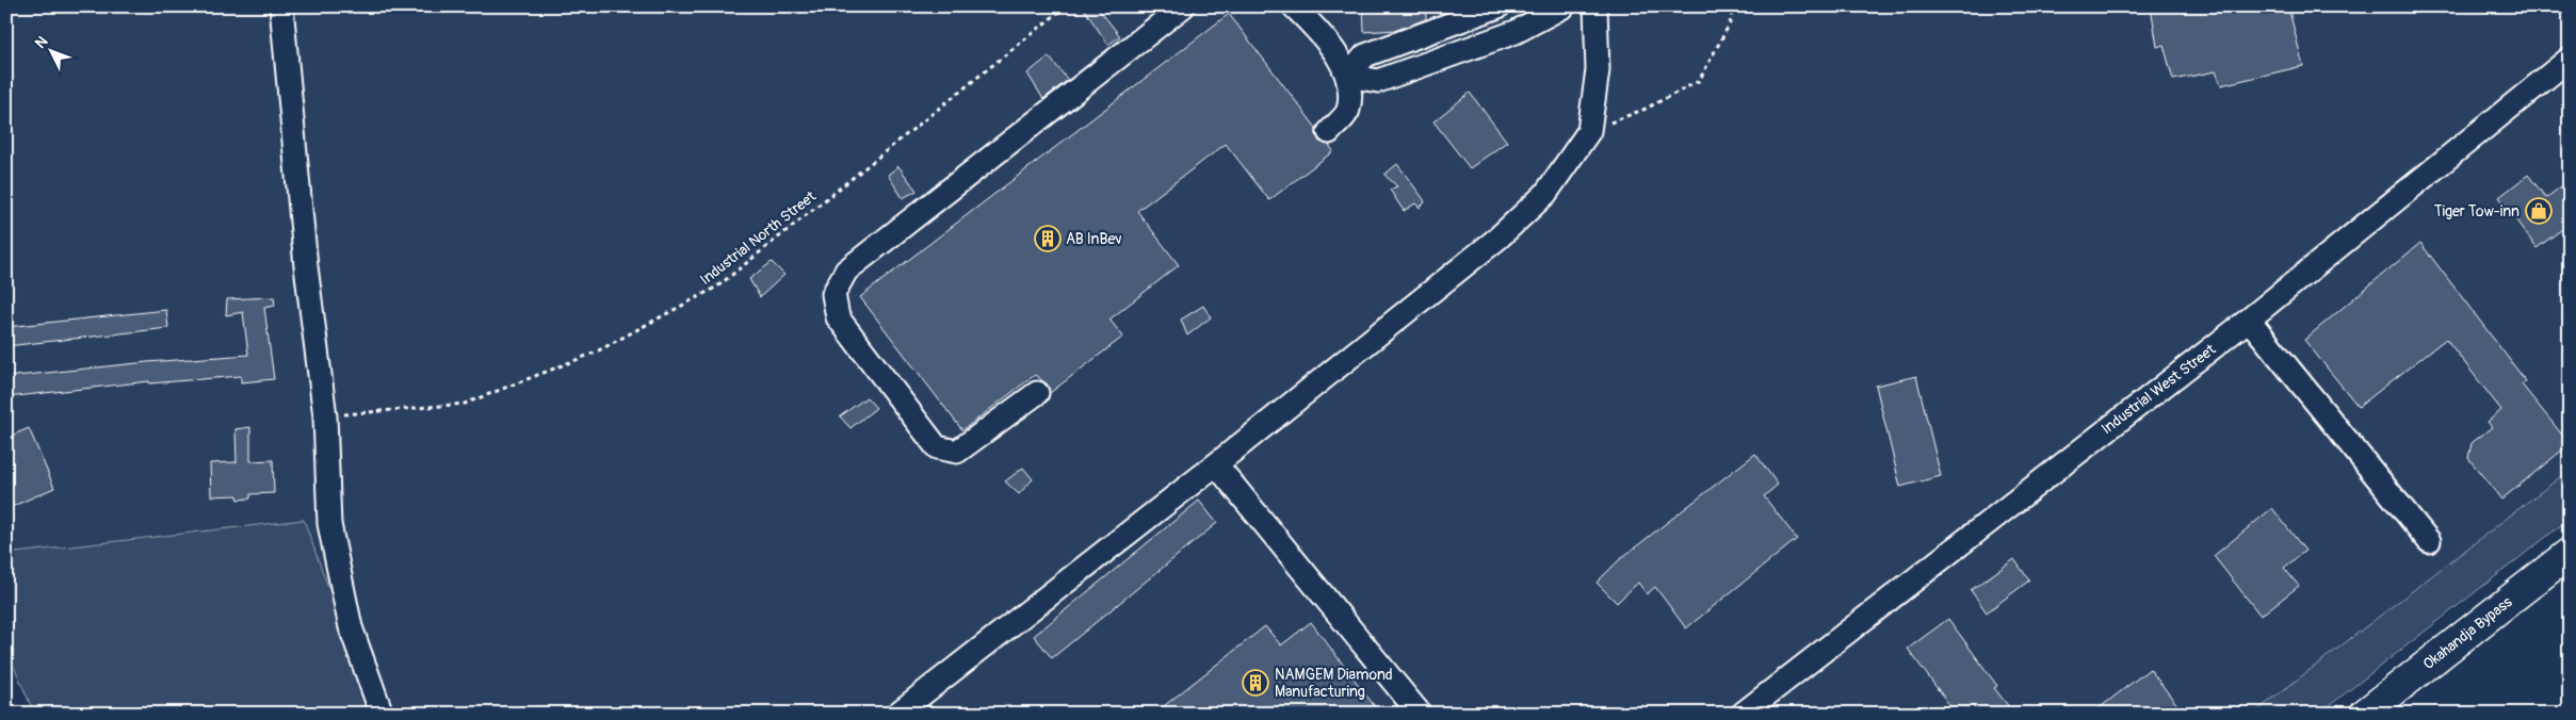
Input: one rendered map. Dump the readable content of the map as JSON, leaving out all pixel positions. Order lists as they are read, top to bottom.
{
  "streets": {
    "highway": ["Okahandja Bypass"],
    "street": ["Industrial West Street"],
    "path": ["Industrial North Street"]
  },
  "places": {
    "shop": ["Tiger Tow-inn"],
    "building": ["AB InBev", "NAMGEM Diamond Manufacturing"]
  },
  "north": "top left"
}
